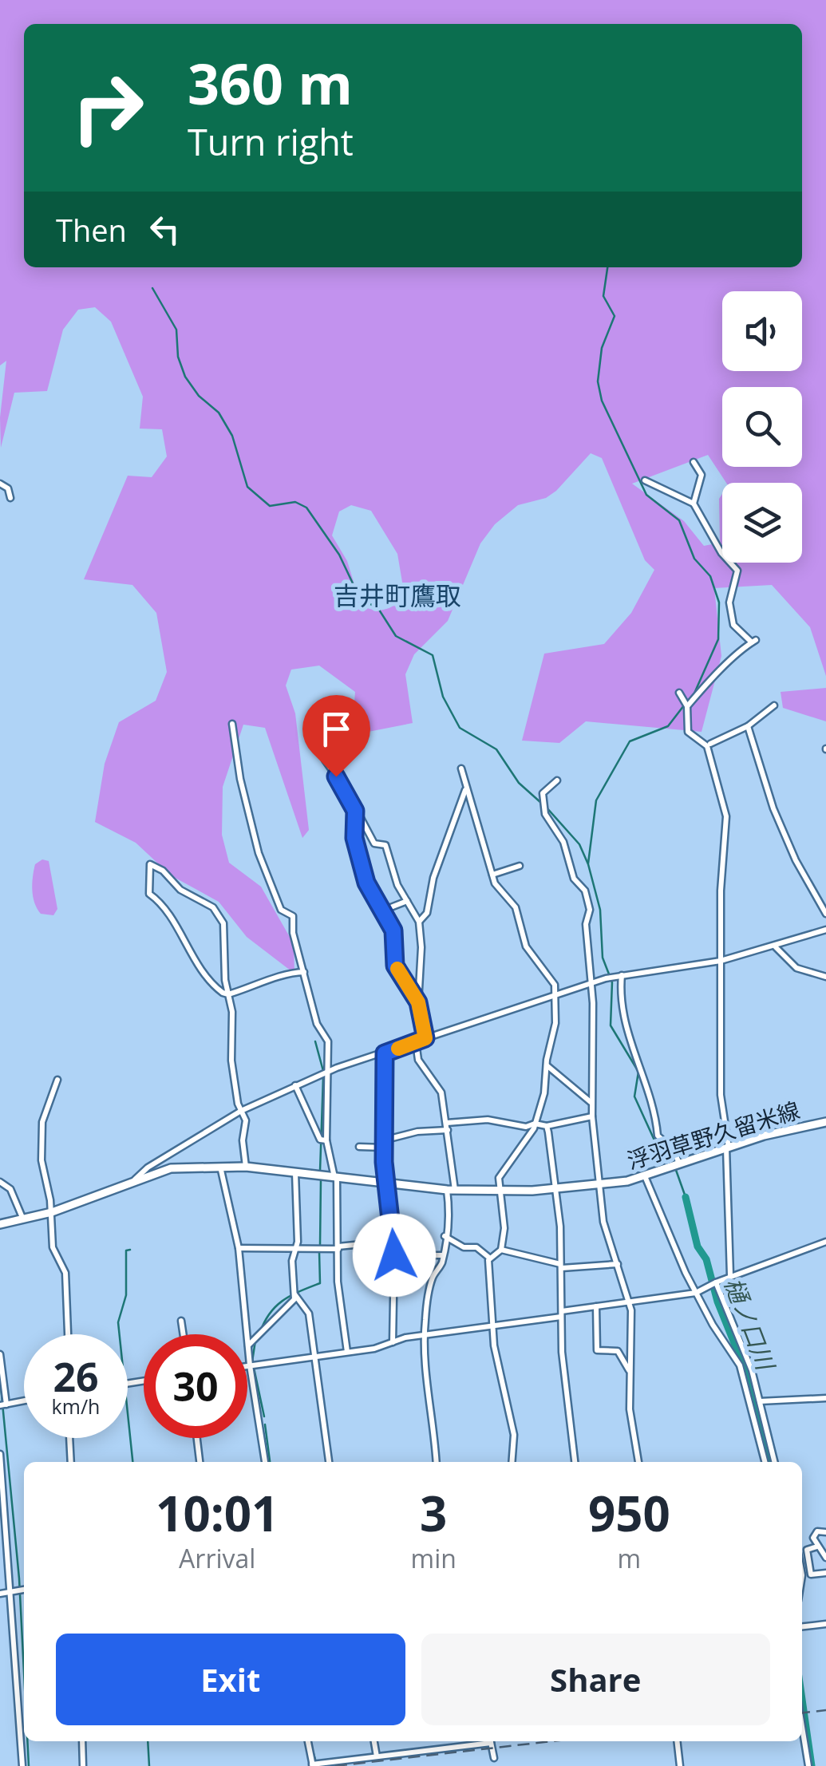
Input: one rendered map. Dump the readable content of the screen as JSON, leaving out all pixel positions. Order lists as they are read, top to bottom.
{
  "streets": {
    "main road": ["浮羽草野久留米線"]
  },
  "districts": ["吉井町鷹取"],
  "water": ["樋ノ口川"],
  "page": {
    "turn": ["360 m", "Turn right"],
    "then": "Then",
    "speed": "26 km/h",
    "limit": "30",
    "eta": [
      "10:01",
      "Arrival",
      "3",
      "min",
      "950",
      "m"
    ],
    "buttons": ["Exit", "Share"]
  }
}
